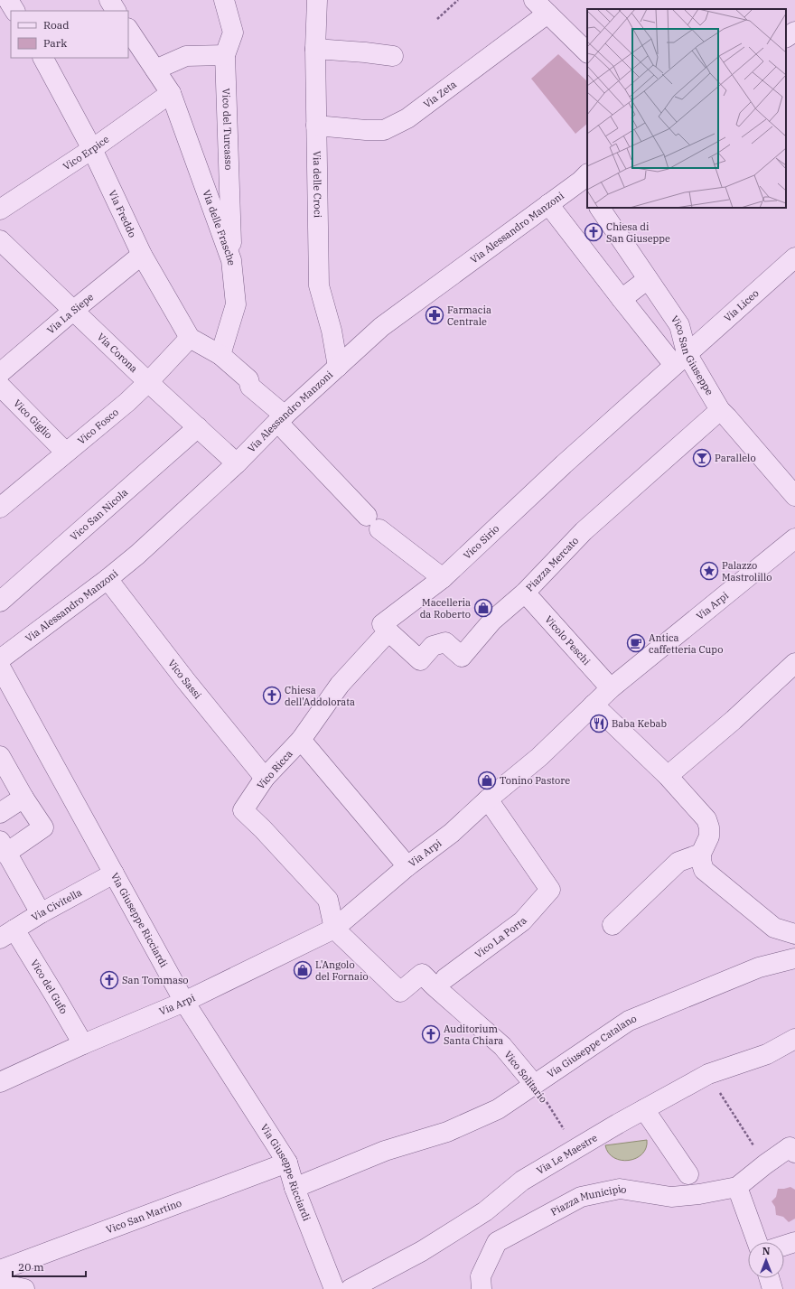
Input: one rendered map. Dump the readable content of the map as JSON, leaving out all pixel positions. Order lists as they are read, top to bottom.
{
  "streets": {
    "street": [
      "Via Zeta",
      "Vico del Turcasso",
      "Vico Erpice",
      "Via delle Croci",
      "Via Freddo",
      "Via delle Frasche",
      "Via Alessandro Manzoni",
      "Via Liceo",
      "Via La Siepe",
      "Via Corona",
      "Vico San Giuseppe",
      "Vico Giglio",
      "Vico Fosco",
      "Vico San Nicola",
      "Vico Sirio",
      "Piazza Mercato",
      "Via Arpi",
      "Vicolo Peschi",
      "Vico Sassi",
      "Vico Ricca",
      "Via Civitella",
      "Via Giuseppe Ricciardi",
      "Vico La Porta",
      "Vico del Gufo",
      "Via Giuseppe Catalano",
      "Vico Solitario",
      "Via Le Maestre",
      "Piazza Municipio",
      "Vico San Martino"
    ]
  },
  "crossings": [
    ["Via Zeta", "Via delle Croci"],
    ["Vico del Turcasso", "Via delle Frasche"],
    ["Vico Erpice", "Via Freddo"],
    ["Vico Erpice", "Via delle Frasche"],
    ["Via delle Croci", "Via Alessandro Manzoni"],
    ["Via Freddo", "Via La Siepe"],
    ["Via Freddo", "Vico Fosco"],
    ["Via Alessandro Manzoni", "Via Corona"],
    ["Via Alessandro Manzoni", "Vico San Giuseppe"],
    ["Via Alessandro Manzoni", "Vico Sassi"],
    ["Via Liceo", "Vico San Giuseppe"],
    ["Via Liceo", "Vico Sirio"],
    ["Via La Siepe", "Via Corona"],
    ["Via Corona", "Vico Fosco"],
    ["Via Corona", "Vico San Nicola"],
    ["Vico San Giuseppe", "Vico Sirio"],
    ["Vico San Giuseppe", "Piazza Mercato"],
    ["Vico Giglio", "Vico Fosco"],
    ["Vico Sirio", "Piazza Mercato"],
    ["Piazza Mercato", "Vicolo Peschi"],
    ["Via Arpi", "Vicolo Peschi"],
    ["Via Arpi", "Vico Ricca"],
    ["Via Arpi", "Via Giuseppe Ricciardi"],
    ["Via Arpi", "Vico La Porta"],
    ["Via Arpi", "Vico del Gufo"],
    ["Via Arpi", "Vico Solitario"],
    ["Vico Sassi", "Vico Ricca"],
    ["Vico Ricca", "Vico Solitario"],
    ["Via Civitella", "Via Giuseppe Ricciardi"],
    ["Via Civitella", "Vico del Gufo"],
    ["Via Giuseppe Ricciardi", "Via Giuseppe Catalano"],
    ["Via Giuseppe Ricciardi", "Vico San Martino"],
    ["Via Giuseppe Catalano", "Vico Solitario"],
    ["Vico Solitario", "Via Le Maestre"]
  ],
  "places": {
    "church": [
      "Chiesa di San Giuseppe",
      "Chiesa dell'Addolorata",
      "San Tommaso",
      "Auditorium Santa Chiara"
    ],
    "pharmacy": ["Farmacia Centrale"],
    "bar": ["Parallelo"],
    "place": ["Palazzo Mastrolillo"],
    "shop": ["Macelleria da Roberto", "Tonino Pastore", "L'Angolo del Fornaio"],
    "cafe": ["Antica caffetteria Cupo"],
    "restaurant": ["Baba Kebab"]
  },
  "legend": ["Road", "Park"],
  "scale_bar": "20 m",
  "north": "top"
}
